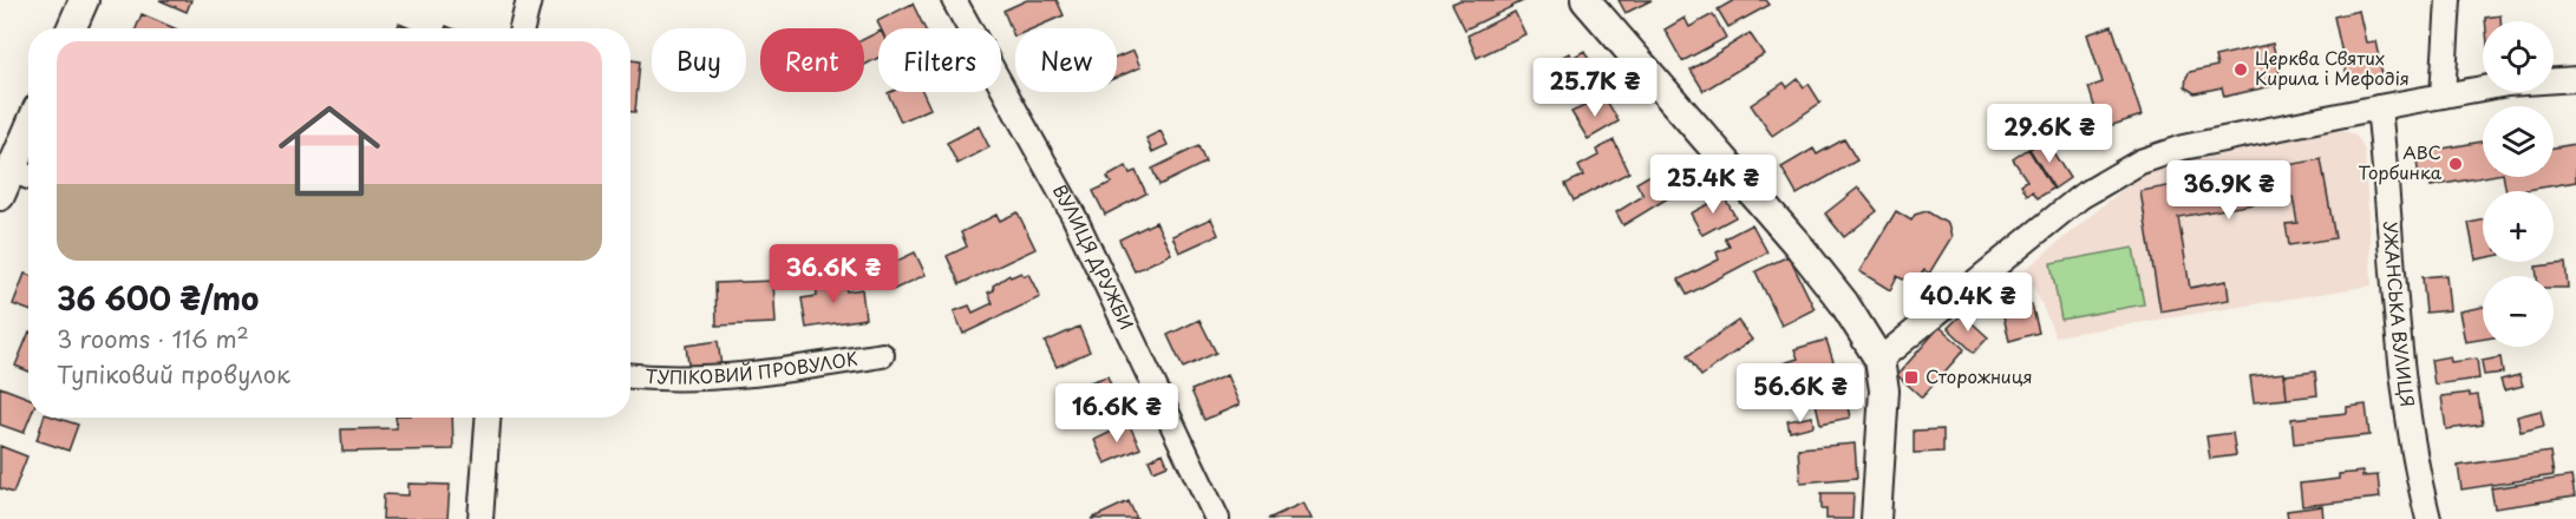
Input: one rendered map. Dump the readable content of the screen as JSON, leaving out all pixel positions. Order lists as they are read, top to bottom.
{
  "streets": {
    "street": ["ВУЛИЦЯ ДРУЖБИ", "УЖАНСЬКА ВУЛИЦЯ", "ТУПІКОВИЙ ПРОВУЛОК"]
  },
  "places": {
    "other": ["Церква Святих Кирила і Мефодія", "ABC Торбинка"],
    "transit": ["Сторожниця"]
  },
  "page": {
    "map_buttons": ["+", "−"],
    "chip": [
      "Buy",
      "Rent",
      "Filters",
      "New"
    ],
    "list": [
      {
        "name": "36 600 ₴/mo",
        "note": "3 rooms · 116 m² · Тупіковий провулок"
      }
    ],
    "price": [
      "25.7K ₴",
      "29.6K ₴",
      "25.4K ₴",
      "36.9K ₴",
      "36.6K ₴",
      "40.4K ₴",
      "56.6K ₴",
      "16.6K ₴"
    ]
  }
}
